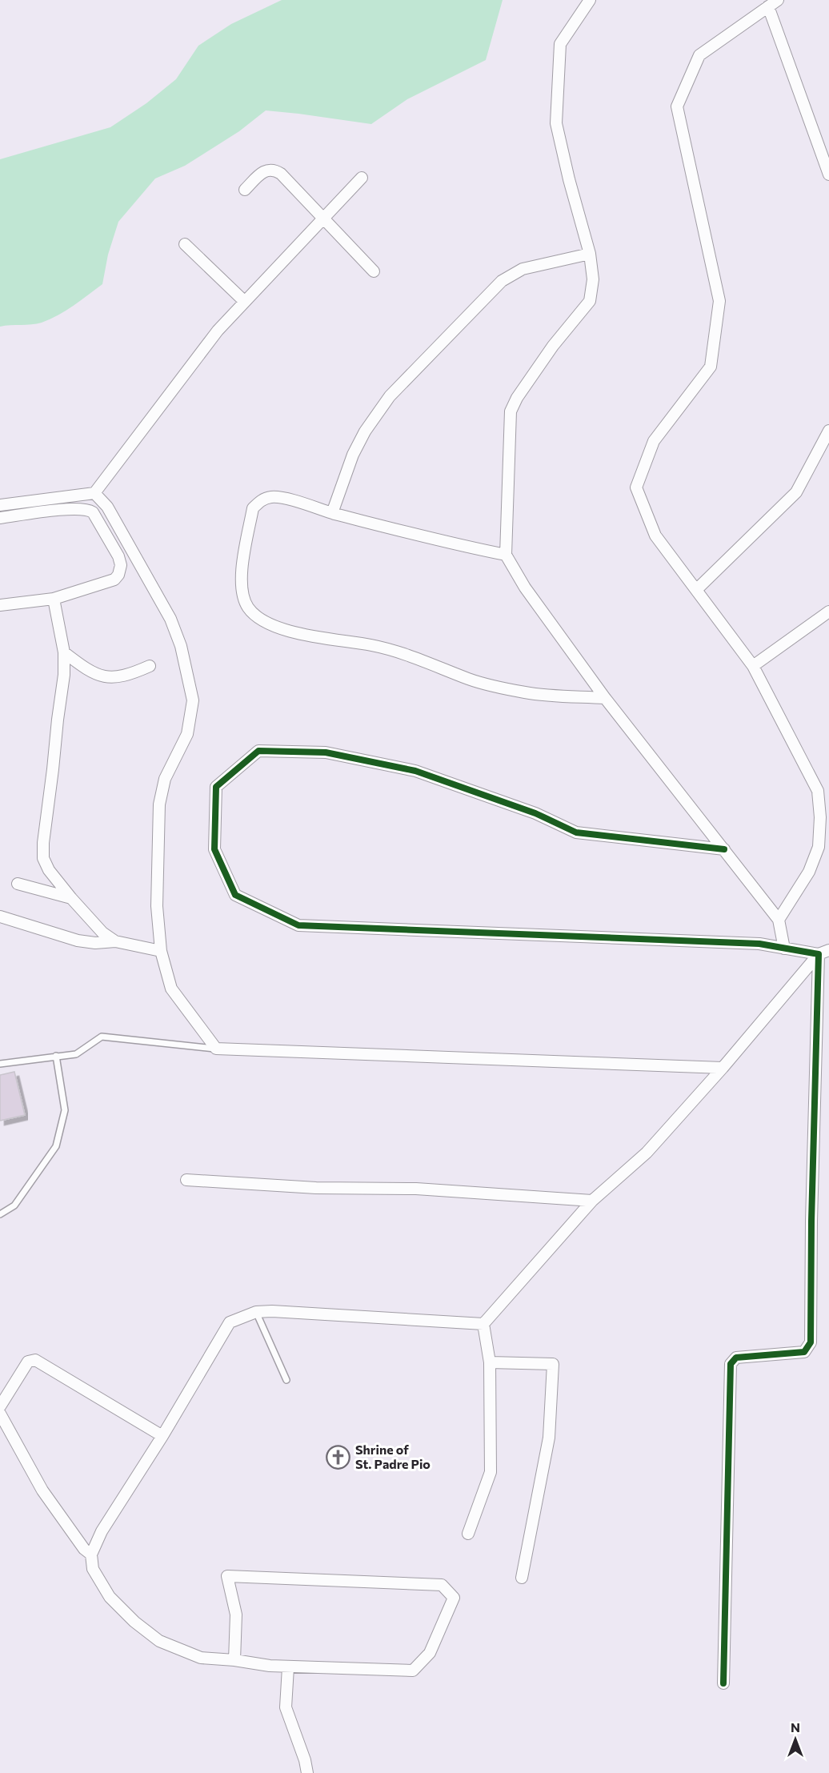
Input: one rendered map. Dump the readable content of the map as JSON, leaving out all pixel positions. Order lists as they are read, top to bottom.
{
  "places": {
    "church": ["Shrine of St. Padre Pio"]
  },
  "north": "top"
}
